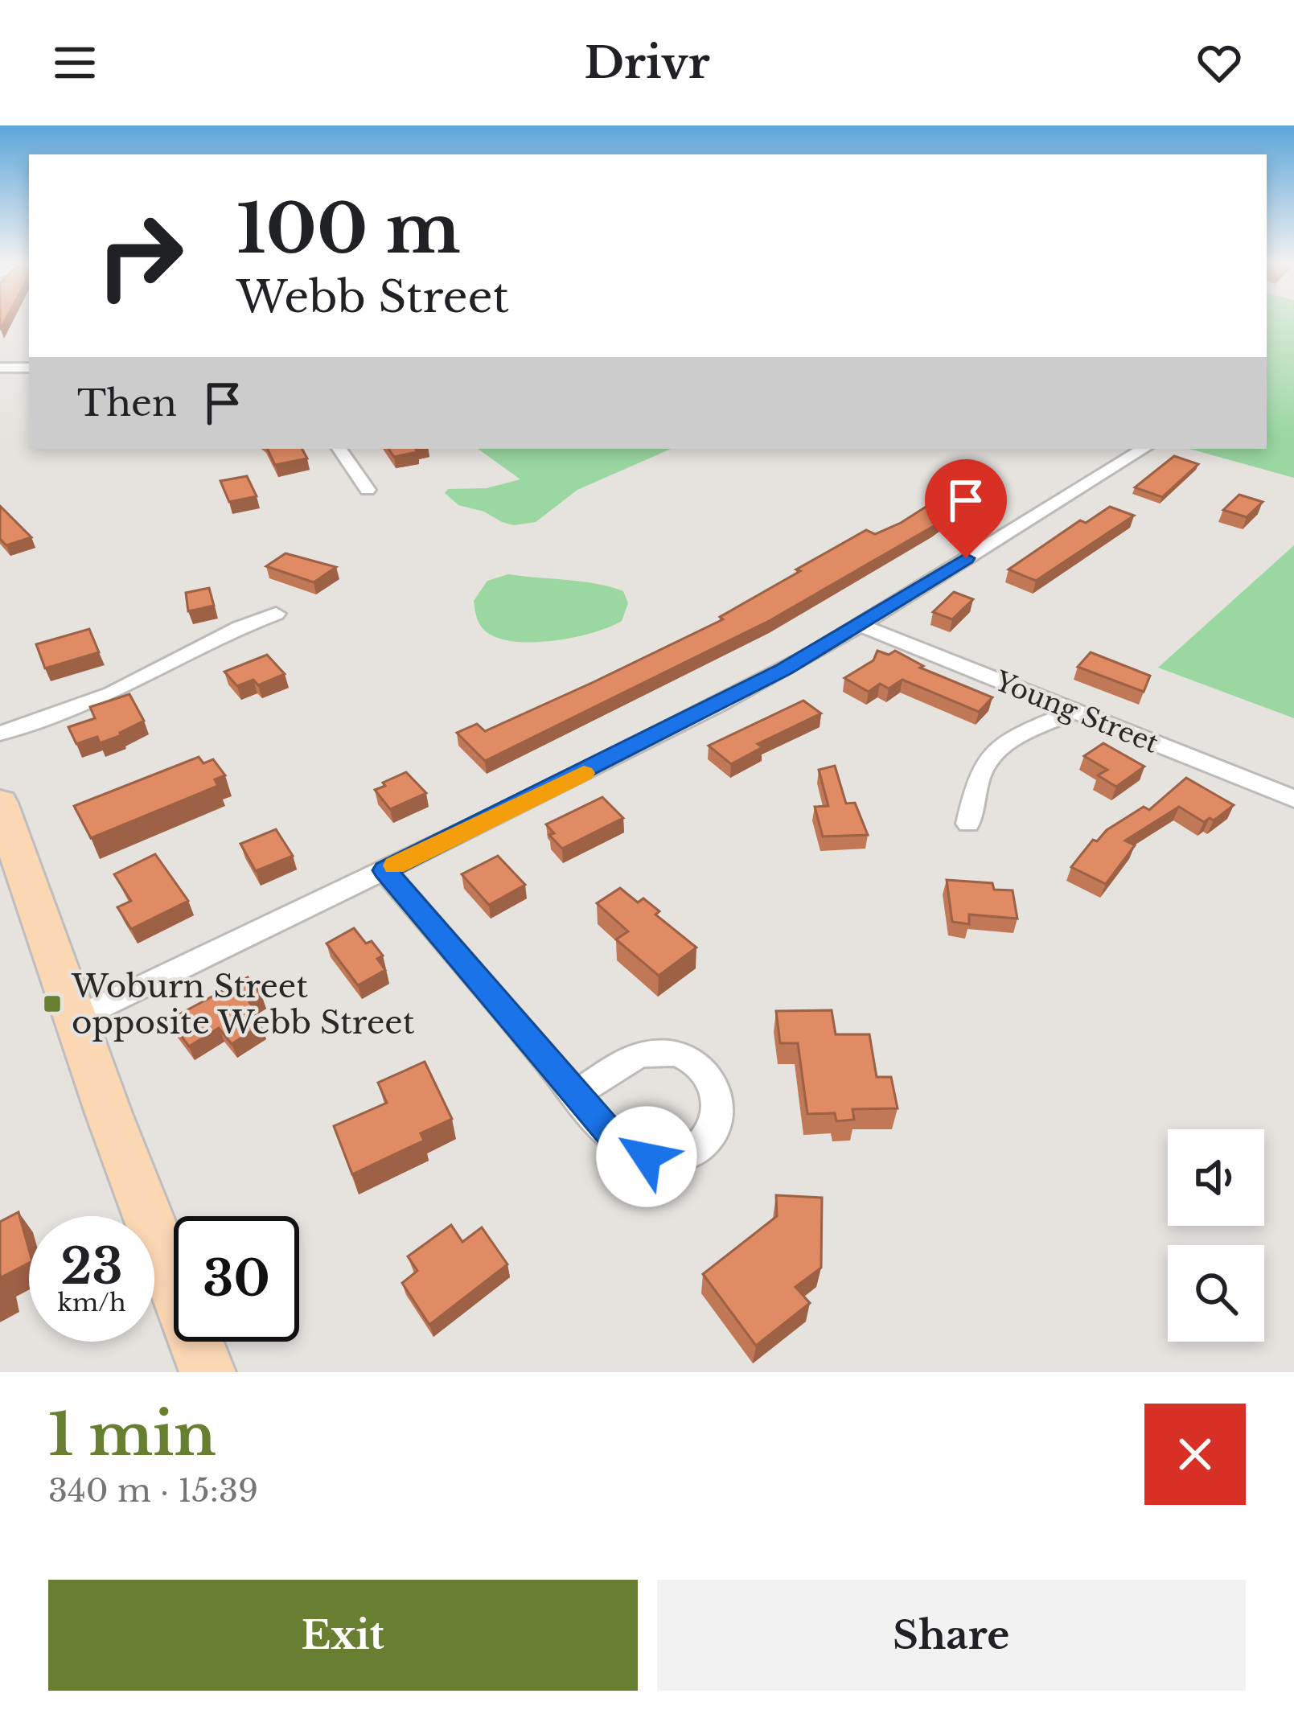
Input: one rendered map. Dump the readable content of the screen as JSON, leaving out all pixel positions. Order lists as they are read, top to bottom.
{
  "streets": {
    "street": ["Young Street"]
  },
  "places": {
    "transit": ["Woburn Street opposite Webb Street"]
  },
  "page": {
    "header": "Drivr",
    "turn": ["100 m", "Webb Street"],
    "then": "Then",
    "speed": "23 km/h",
    "limit": "30",
    "heading": ["1 min", "340 m · 15:39"],
    "buttons": ["Exit", "Share"]
  }
}
